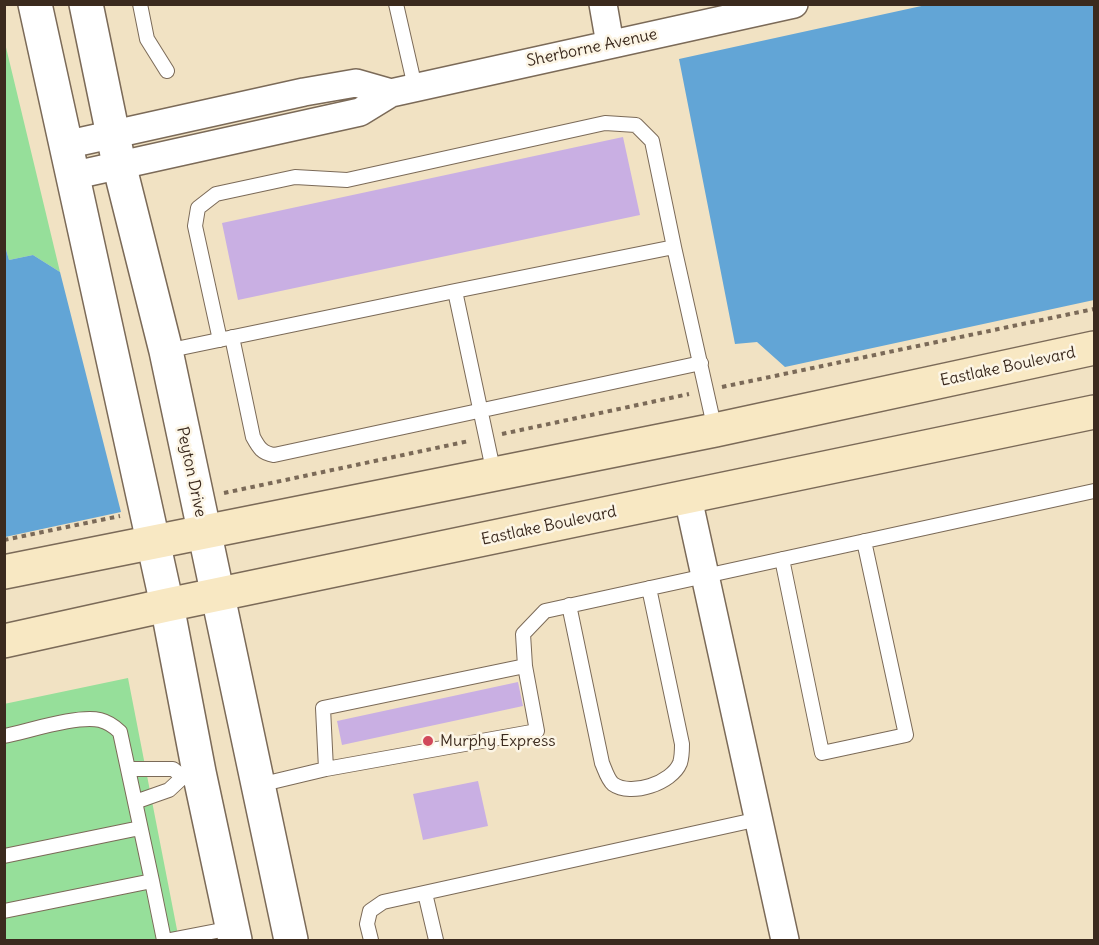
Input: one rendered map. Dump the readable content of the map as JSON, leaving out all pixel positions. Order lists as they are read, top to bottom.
{
  "streets": {
    "main road": ["Eastlake Boulevard"],
    "street": ["Sherborne Avenue", "Peyton Drive"]
  },
  "crossings": [
    ["Sherborne Avenue", "Peyton Drive"],
    ["Eastlake Boulevard", "Peyton Drive"]
  ],
  "places": ["Murphy Express"]
}
